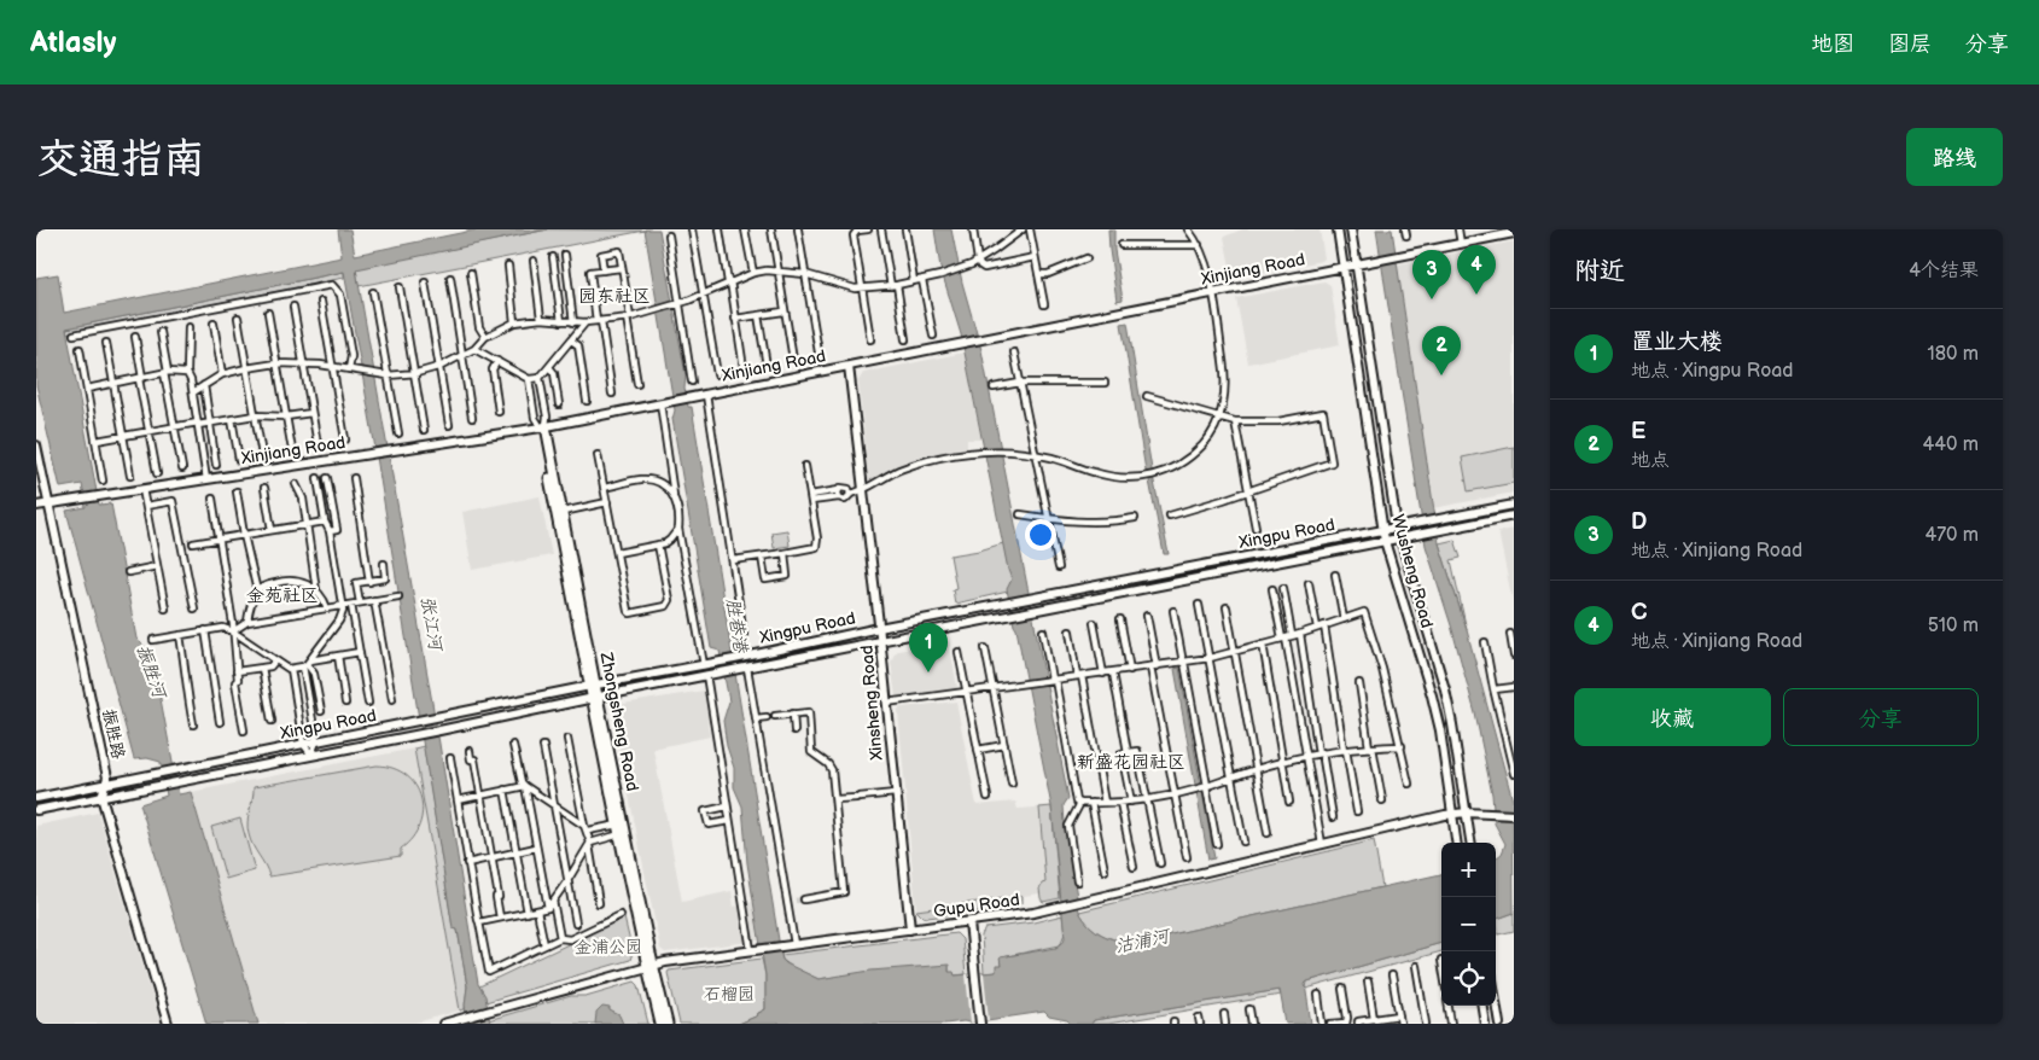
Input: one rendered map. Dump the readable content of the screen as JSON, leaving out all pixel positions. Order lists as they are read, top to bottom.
{
  "streets": {
    "main road": [
      "Xinjiang Road",
      "Xingpu Road",
      "Wusheng Road",
      "Xinsheng Road",
      "Zhongsheng Road",
      "振胜路",
      "Gupu Road"
    ]
  },
  "crossings": [
    ["Xinjiang Road", "Wusheng Road"],
    ["Xinjiang Road", "Xinsheng Road"],
    ["Xinjiang Road", "Zhongsheng Road"],
    ["Xinjiang Road", "振胜路"],
    ["Xingpu Road", "Wusheng Road"],
    ["Xingpu Road", "Xinsheng Road"],
    ["Xingpu Road", "Zhongsheng Road"],
    ["Xingpu Road", "振胜路"],
    ["Wusheng Road", "Gupu Road"],
    ["Xinsheng Road", "Gupu Road"],
    ["Zhongsheng Road", "Gupu Road"]
  ],
  "districts": ["园东社区", "金苑社区", "新盛花园社区"],
  "water": [
    "张江河",
    "胜巷港",
    "振胜河",
    "沽浦河"
  ],
  "parks": ["金浦公园", "石榴园"],
  "page": {
    "header": "Atlasly",
    "nav": ["地图", "图层", "分享"],
    "buttons": [
      "路线",
      ["收藏", "分享"]
    ],
    "title": "交通指南",
    "heading": ["附近", "4个结果"],
    "pins": [
      "4",
      "3",
      "2",
      "1"
    ],
    "list": [
      {
        "mark": "1",
        "name": "置业大楼",
        "note": "地点 · Xingpu Road",
        "value": "180 m"
      },
      {
        "mark": "2",
        "name": "E",
        "note": "地点",
        "value": "440 m"
      },
      {
        "mark": "3",
        "name": "D",
        "note": "地点 · Xinjiang Road",
        "value": "470 m"
      },
      {
        "mark": "4",
        "name": "C",
        "note": "地点 · Xinjiang Road",
        "value": "510 m"
      }
    ],
    "map_buttons": ["+", "−"]
  }
}
